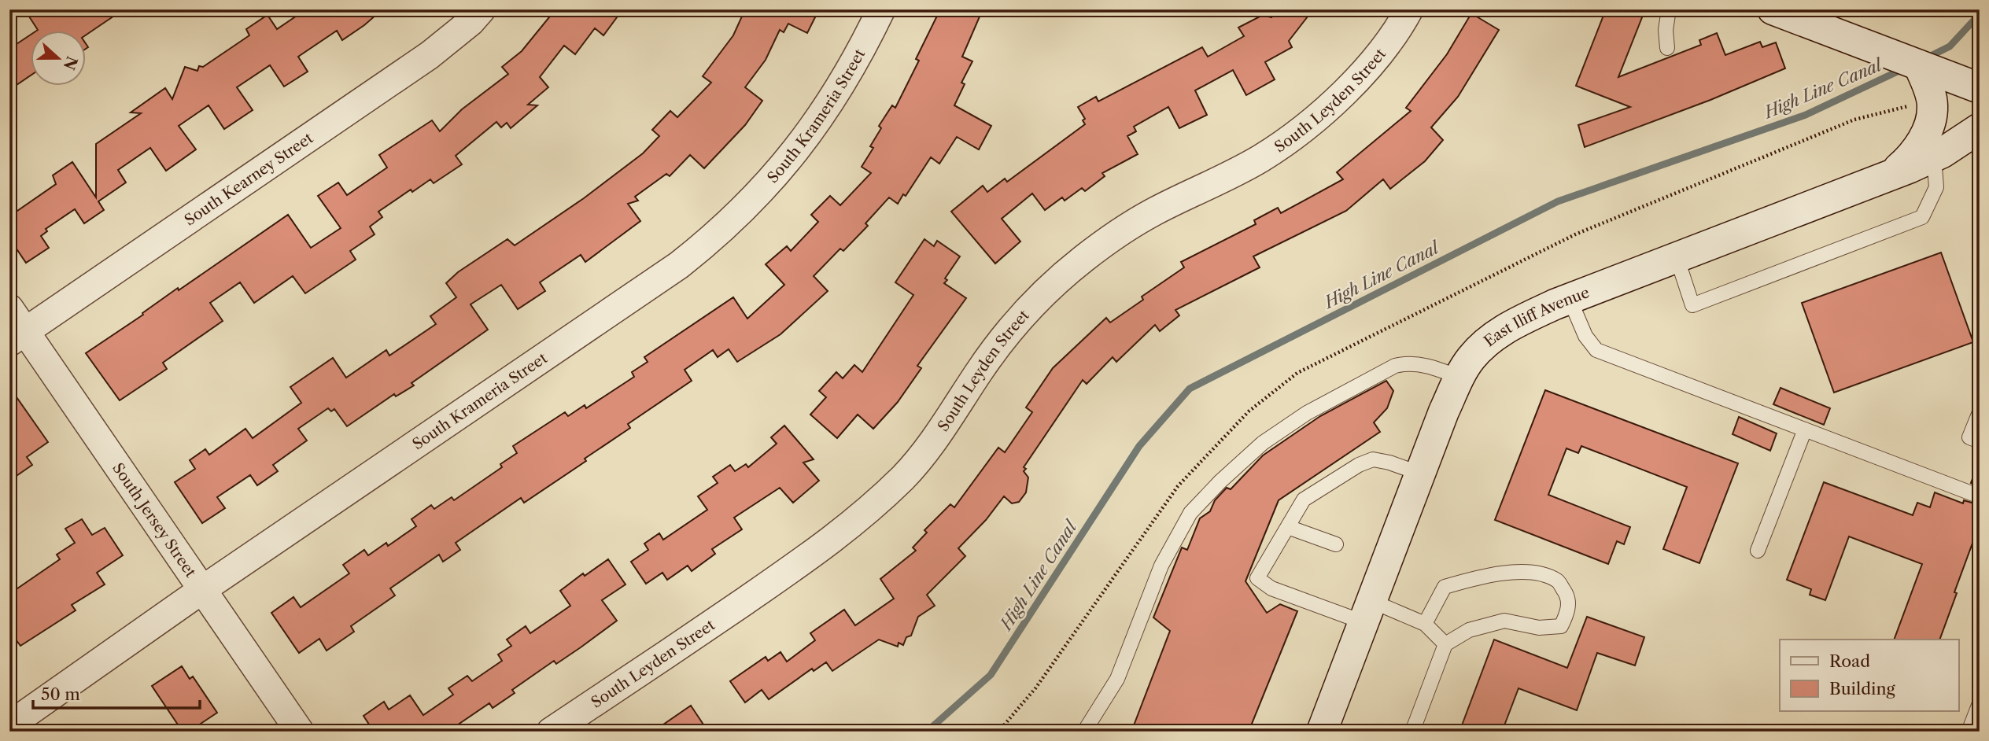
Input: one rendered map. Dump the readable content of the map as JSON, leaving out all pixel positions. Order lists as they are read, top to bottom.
{
  "streets": {
    "street": [
      "South Leyden Street",
      "South Krameria Street",
      "South Kearney Street",
      "East Iliff Avenue",
      "South Jersey Street"
    ]
  },
  "crossings": [
    ["South Krameria Street", "South Jersey Street"],
    ["South Kearney Street", "South Jersey Street"]
  ],
  "water": ["High Line Canal"],
  "legend": ["Road", "Building"],
  "scale_bar": "50 m",
  "north": "right"
}
